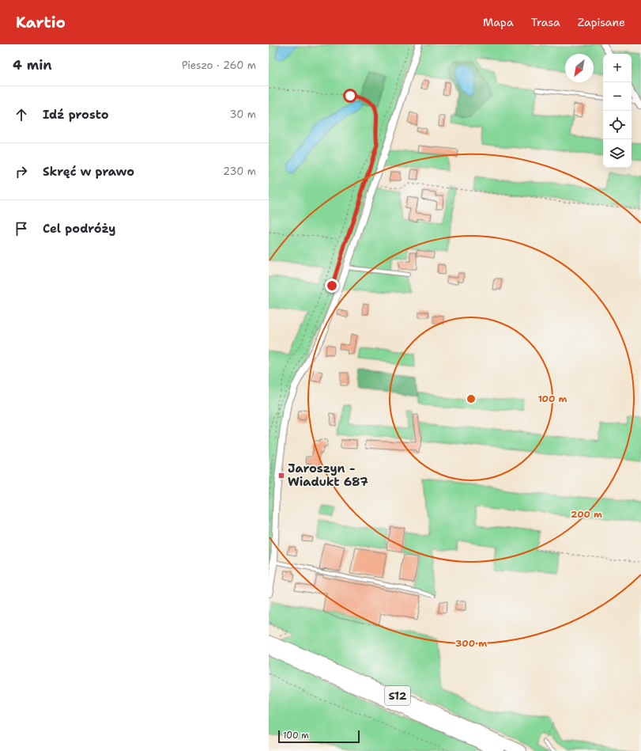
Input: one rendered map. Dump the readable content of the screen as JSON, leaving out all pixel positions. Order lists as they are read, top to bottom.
{
  "streets": {
    "highway": ["S12"]
  },
  "places": {
    "transit": ["Jaroszyn - Wiadukt 687"]
  },
  "scale_bar": "100 m",
  "north": "bottom left",
  "page": {
    "header": "Kartio",
    "nav": ["Mapa", "Trasa", "Zapisane"],
    "heading": ["4 min", "Pieszo · 260 m"],
    "map_buttons": ["+", "−"],
    "list": [
      ["Idź prosto", "30 m"],
      ["Skręć w prawo", "230 m"],
      "Cel podróży"
    ],
    "scale": "100 m"
  },
  "rings": ["100 m", "200 m", "300 m"]
}
